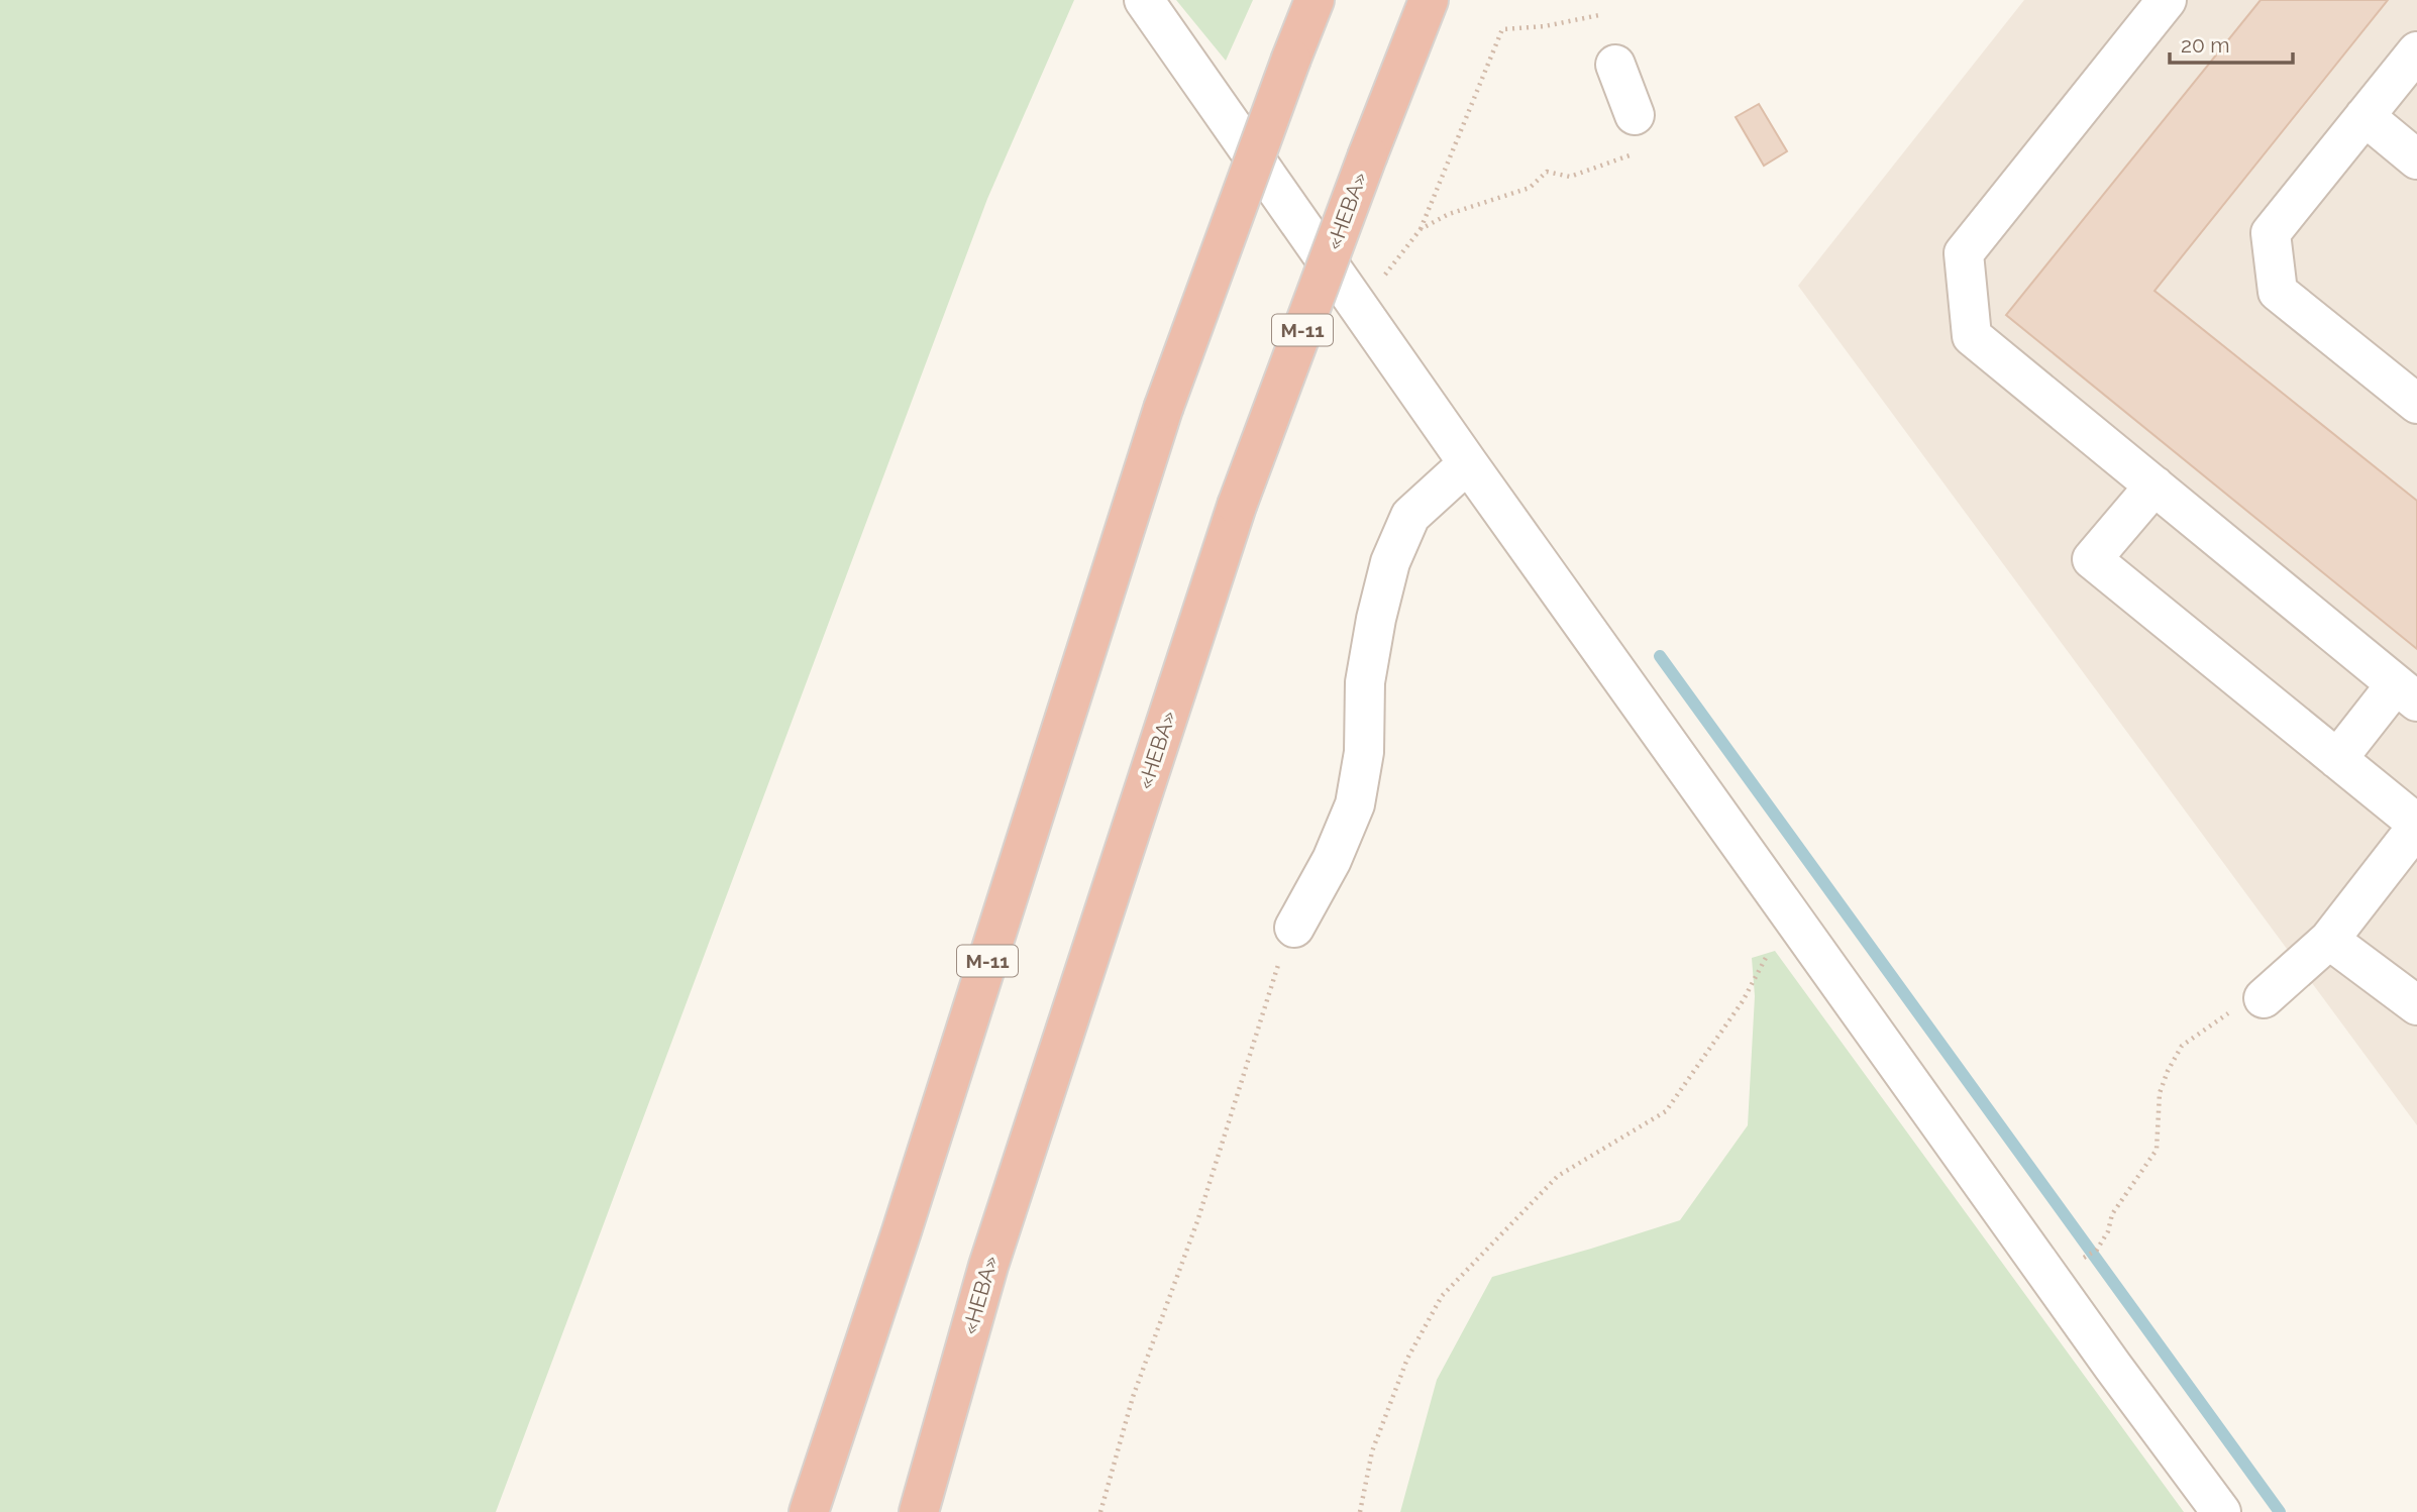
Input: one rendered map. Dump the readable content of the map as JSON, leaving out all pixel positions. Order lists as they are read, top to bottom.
{
  "streets": {
    "highway": ["«НЕВА»", "М-11"]
  },
  "scale_bar": "20 m"
}
